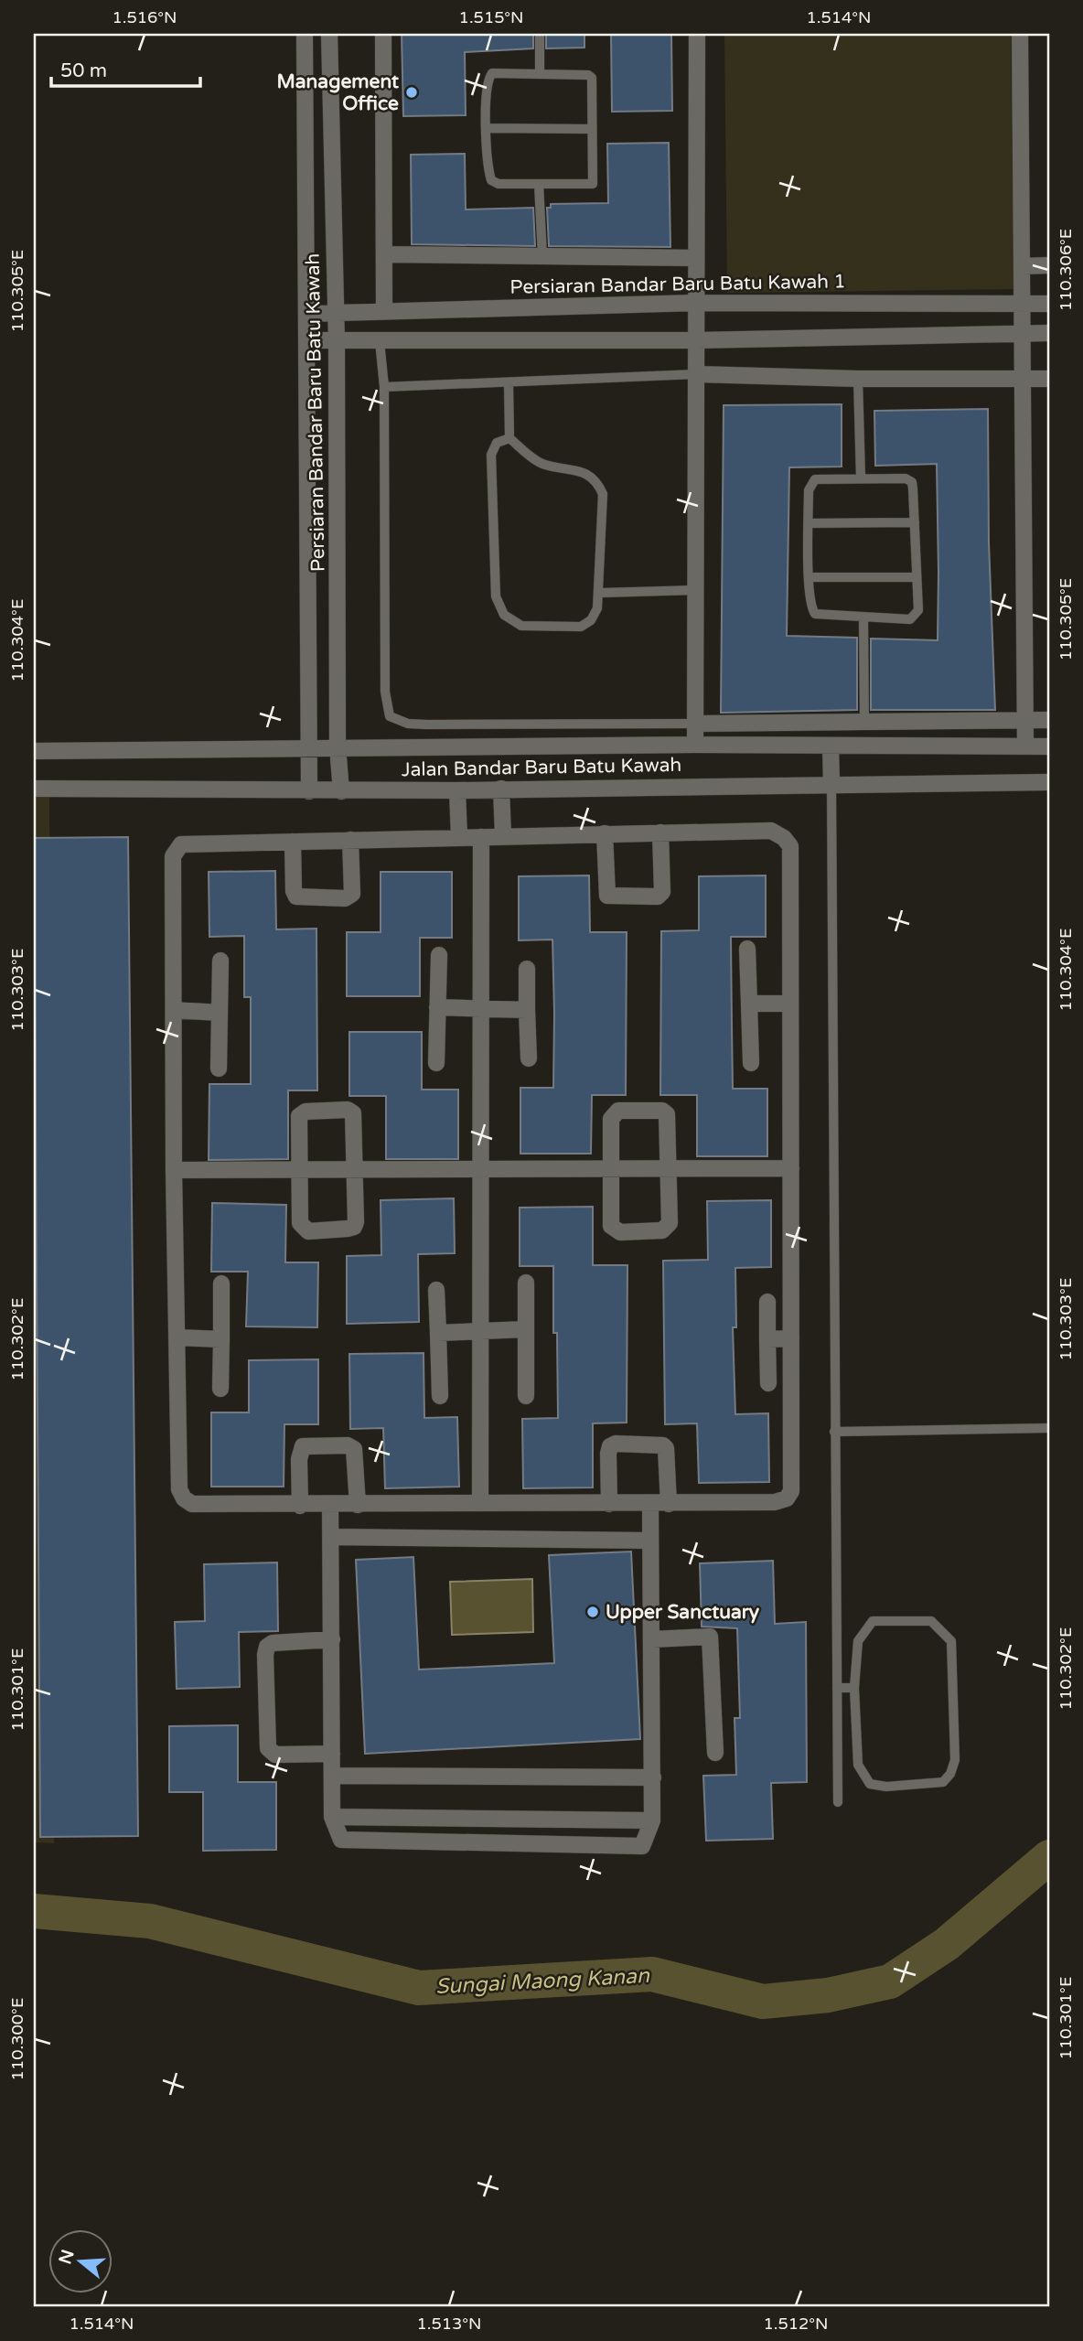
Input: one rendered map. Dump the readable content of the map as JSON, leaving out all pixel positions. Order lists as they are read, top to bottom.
{
  "streets": {
    "street": ["Persiaran Bandar Baru Batu Kawah 1", "Persiaran Bandar Baru Batu Kawah", "Jalan Bandar Baru Batu Kawah"]
  },
  "crossings": [
    ["Persiaran Bandar Baru Batu Kawah 1", "Persiaran Bandar Baru Batu Kawah"],
    ["Persiaran Bandar Baru Batu Kawah", "Jalan Bandar Baru Batu Kawah"]
  ],
  "water": ["Sungai Maong Kanan"],
  "places": ["Management Office", "Upper Sanctuary"],
  "scale_bar": "50 m",
  "north": "left",
  "coordinates": [
    "1.516°N",
    "1.515°N",
    "1.514°N",
    "110.306°E",
    "110.305°E",
    "110.304°E",
    "110.303°E",
    "110.302°E",
    "110.301°E",
    "110.300°E",
    "1.513°N",
    "1.512°N"
  ]
}
